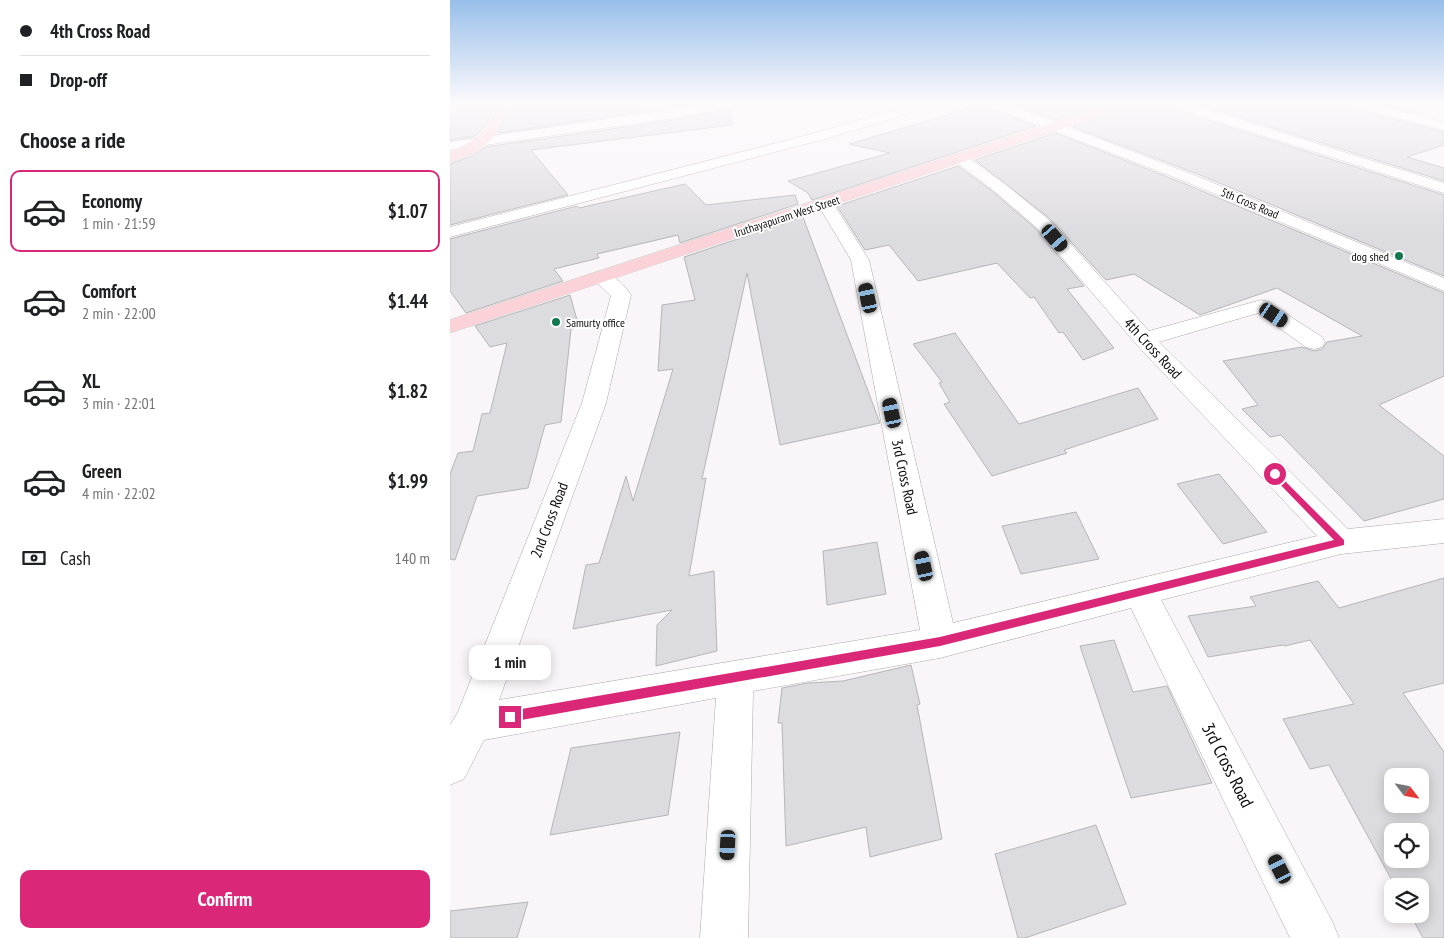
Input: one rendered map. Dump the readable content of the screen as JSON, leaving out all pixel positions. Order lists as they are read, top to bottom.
{
  "streets": {
    "main road": ["Iruthayapuram West Street"],
    "street": [
      "5th Cross Road",
      "4th Cross Road",
      "3rd Cross Road",
      "2nd Cross Road"
    ]
  },
  "crossings": [
    ["Iruthayapuram West Street", "4th Cross Road"],
    ["Iruthayapuram West Street", "3rd Cross Road"],
    ["Iruthayapuram West Street", "2nd Cross Road"]
  ],
  "places": ["dog shed", "Samurty office"],
  "north": "bottom right",
  "page": {
    "banner": ["4th Cross Road", "Drop-off"],
    "heading": "Choose a ride",
    "list": [
      {
        "name": "Economy",
        "note": "1 min · 21:59",
        "value": "$1.07"
      },
      {
        "name": "Comfort",
        "note": "2 min · 22:00",
        "value": "$1.44"
      },
      {
        "name": "XL",
        "note": "3 min · 22:01",
        "value": "$1.82"
      },
      {
        "name": "Green",
        "note": "4 min · 22:02",
        "value": "$1.99"
      }
    ],
    "pay": ["Cash", "140 m"],
    "bubble": "1 min",
    "buttons": "Confirm"
  }
}
